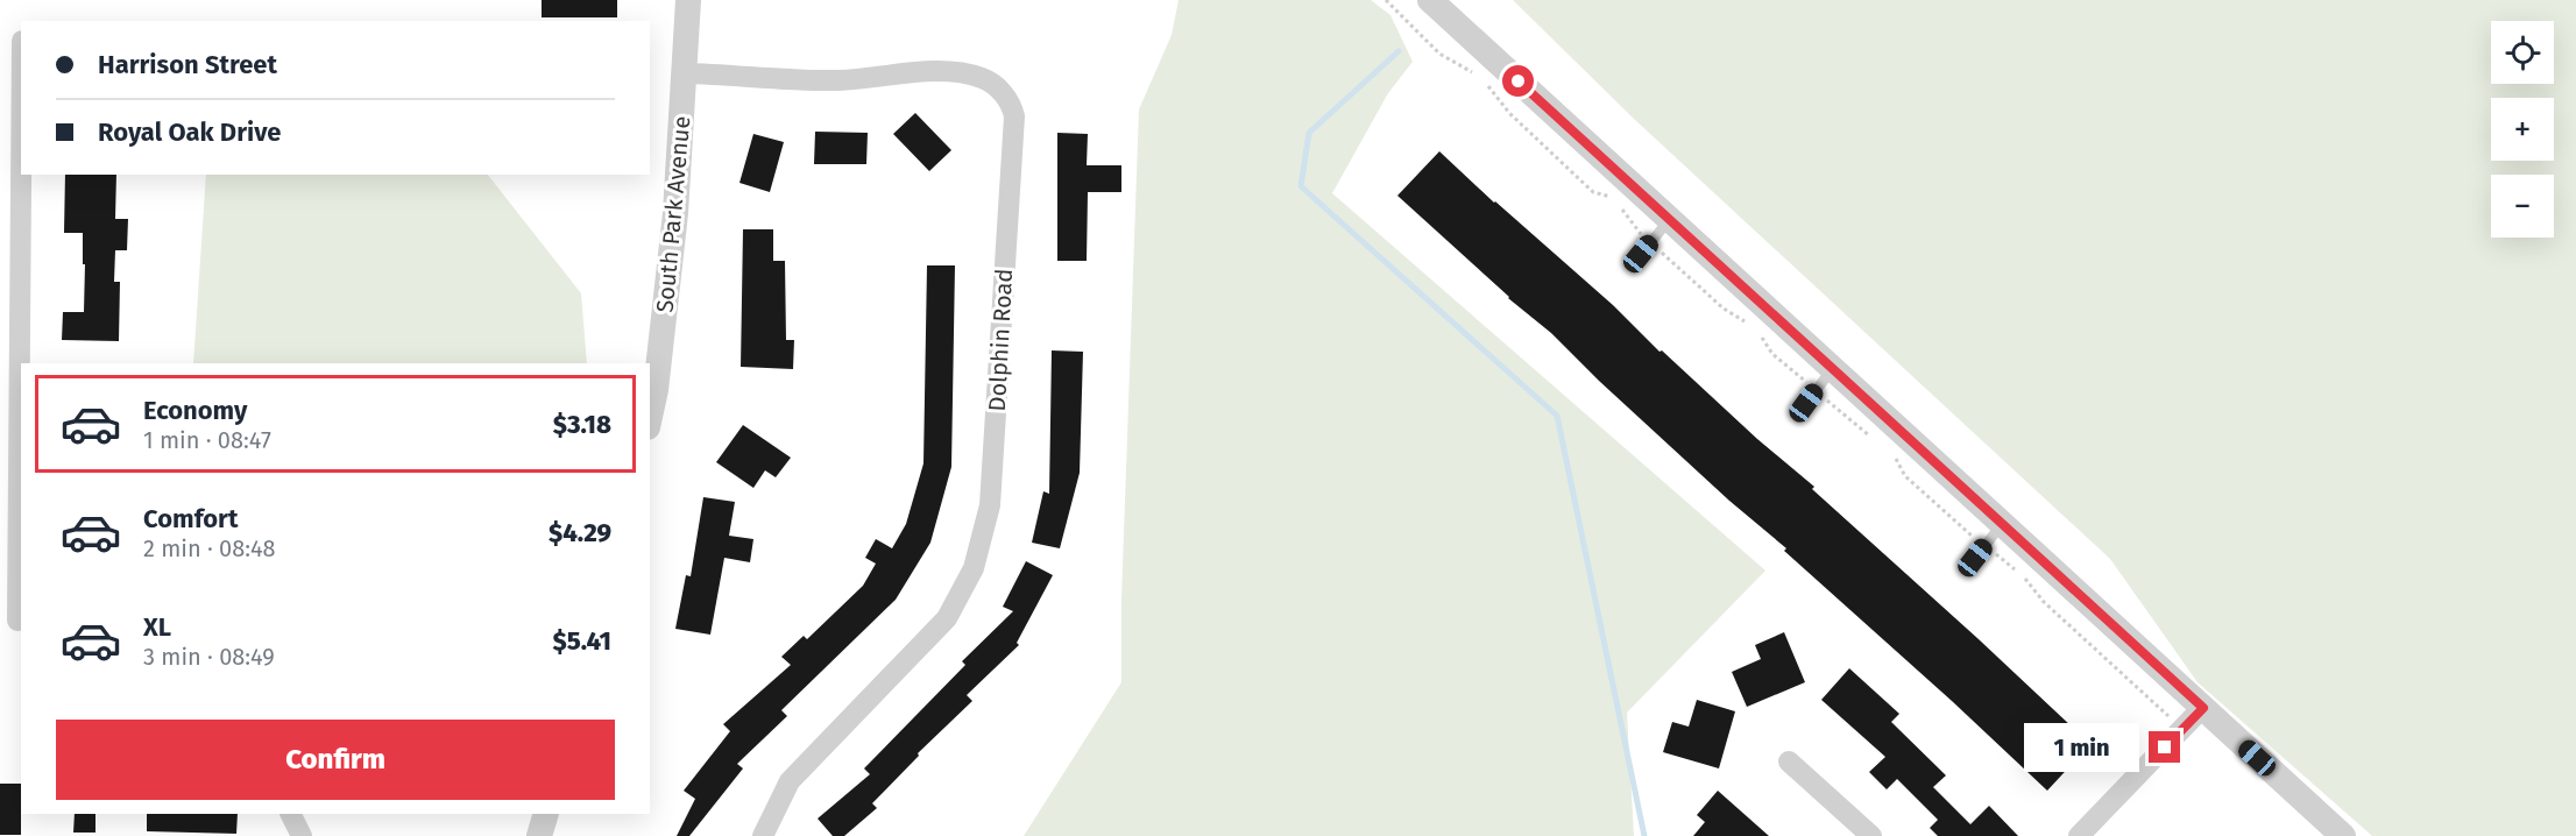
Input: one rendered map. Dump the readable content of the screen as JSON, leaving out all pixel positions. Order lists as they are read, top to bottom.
{
  "streets": {
    "street": ["South Park Avenue", "Dolphin Road"]
  },
  "crossings": [
    ["South Park Avenue", "Dolphin Road"]
  ],
  "page": {
    "map_buttons": ["+", "−"],
    "banner": ["Harrison Street", "Royal Oak Drive"],
    "list": [
      {
        "name": "Economy",
        "note": "1 min · 08:47",
        "value": "$3.18"
      },
      {
        "name": "Comfort",
        "note": "2 min · 08:48",
        "value": "$4.29"
      },
      {
        "name": "XL",
        "note": "3 min · 08:49",
        "value": "$5.41"
      }
    ],
    "buttons": "Confirm",
    "bubble": "1 min"
  }
}
